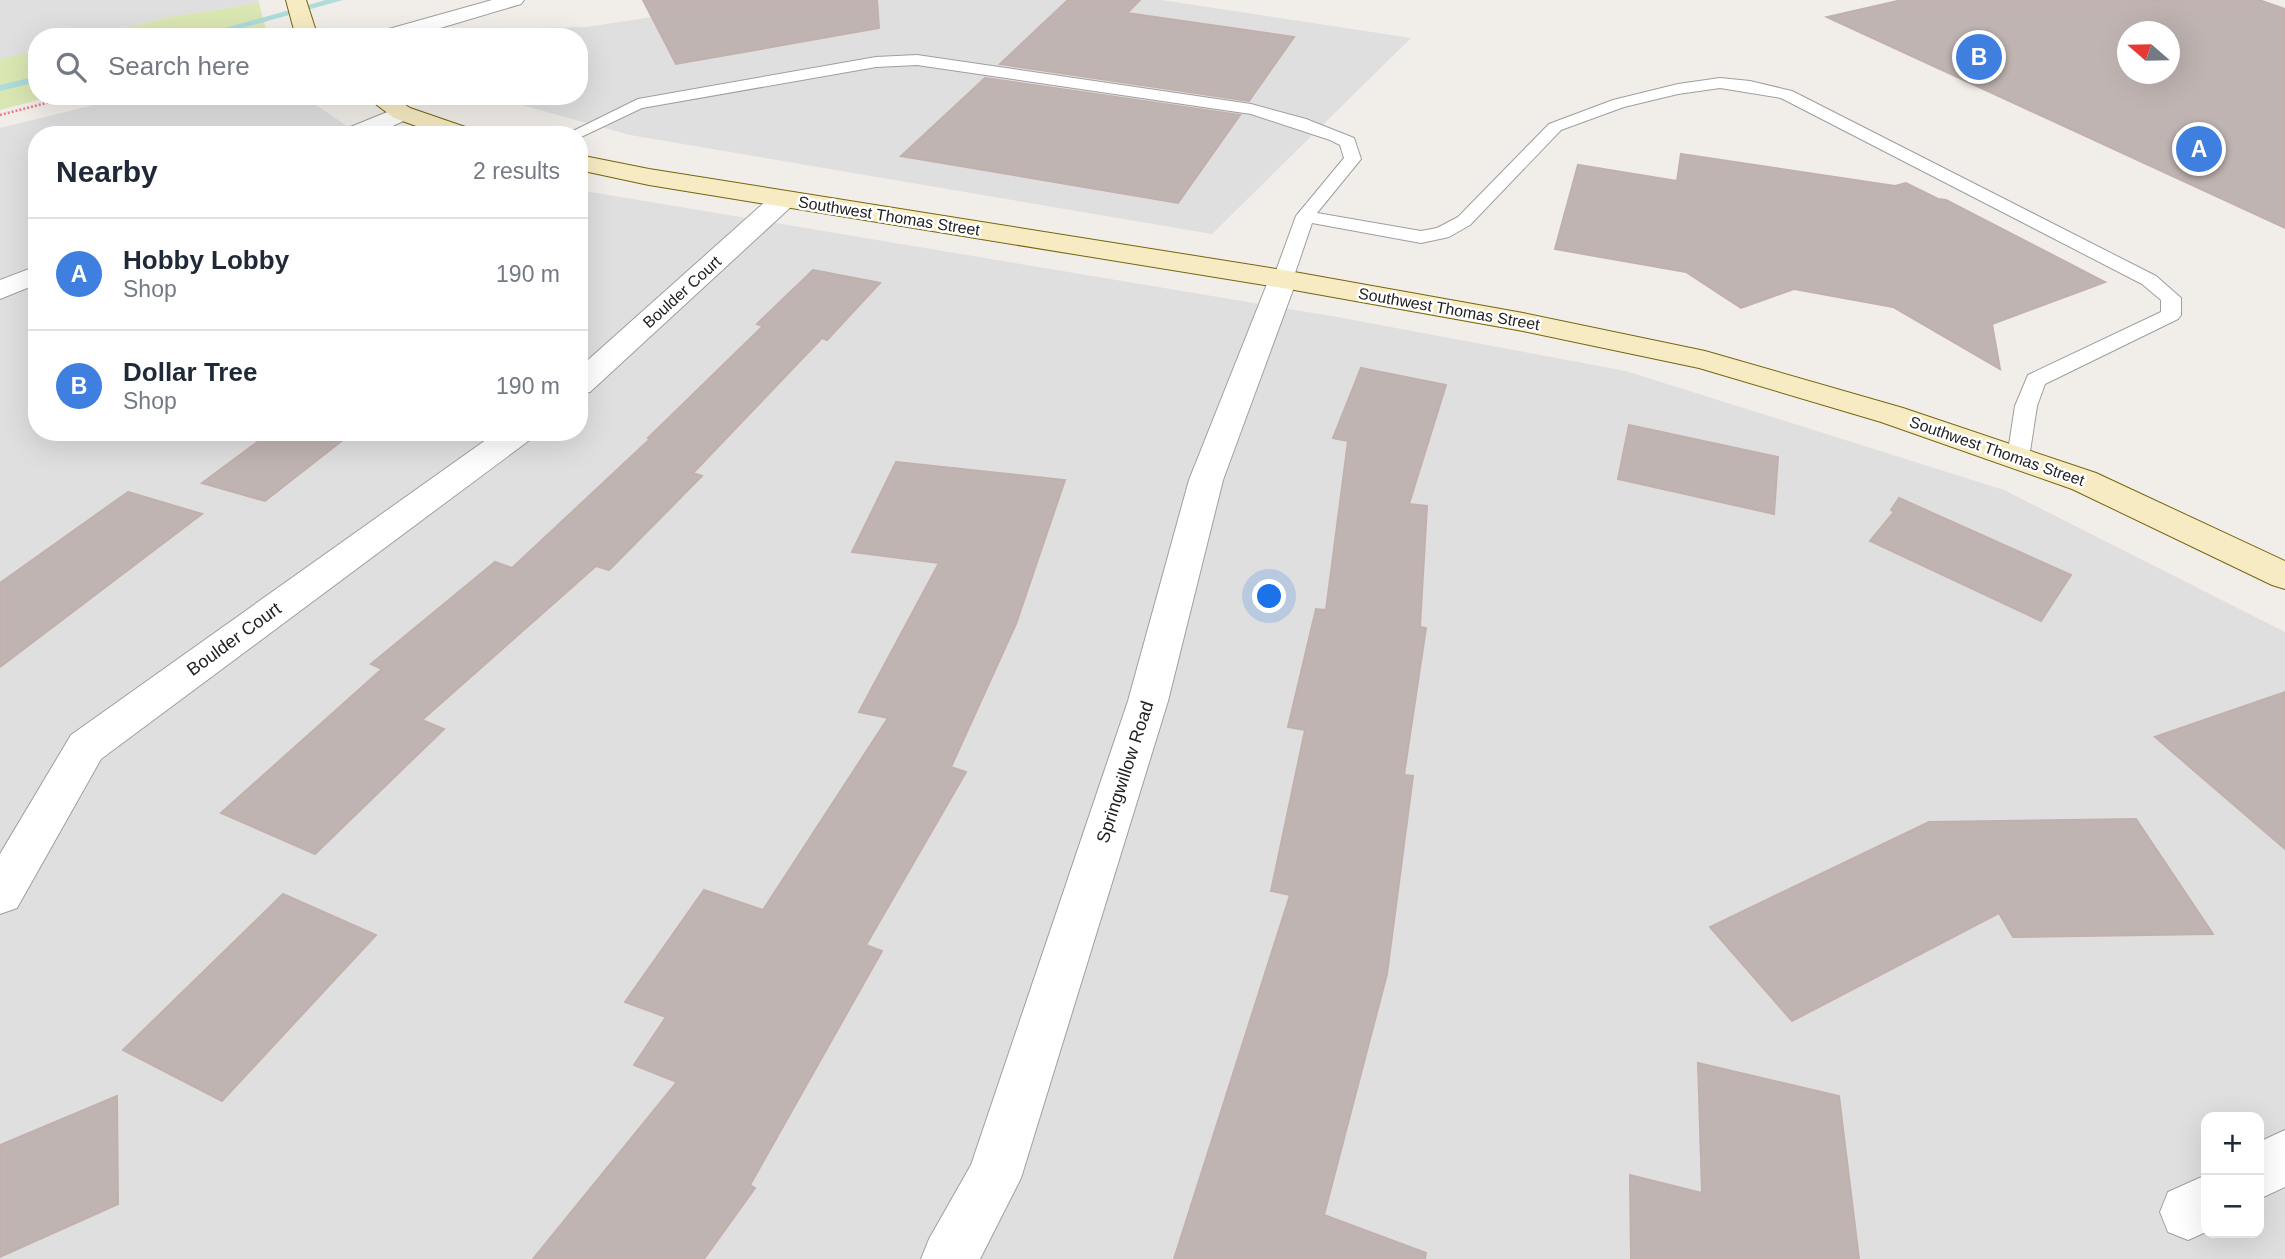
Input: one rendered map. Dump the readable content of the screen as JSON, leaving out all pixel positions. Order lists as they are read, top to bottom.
{
  "streets": {
    "street": ["Southwest Thomas Street", "Boulder Court", "Springwillow Road"]
  },
  "crossings": [
    ["Southwest Thomas Street", "Boulder Court"],
    ["Southwest Thomas Street", "Springwillow Road"]
  ],
  "north": "left",
  "page": {
    "search": "Search here",
    "pins": ["B", "A"],
    "heading": ["Nearby", "2 results"],
    "list": [
      {
        "mark": "A",
        "name": "Hobby Lobby",
        "note": "Shop",
        "value": "190 m"
      },
      {
        "mark": "B",
        "name": "Dollar Tree",
        "note": "Shop",
        "value": "190 m"
      }
    ],
    "map_buttons": ["+", "−"]
  }
}
